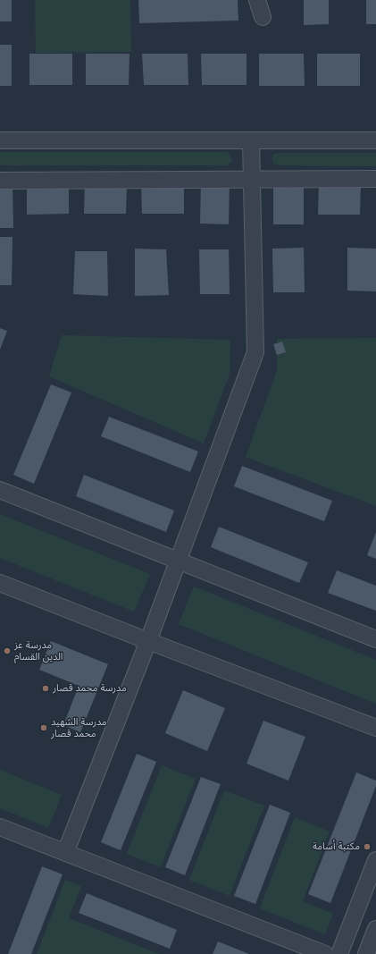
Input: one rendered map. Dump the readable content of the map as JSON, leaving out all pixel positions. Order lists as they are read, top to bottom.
{
  "places": [
    "مدرسة عز الدين القسام",
    "مدرسة محمد قصار",
    "مدرسة الشهيد محمد قصار",
    "مكتبة أسامة"
  ]
}
